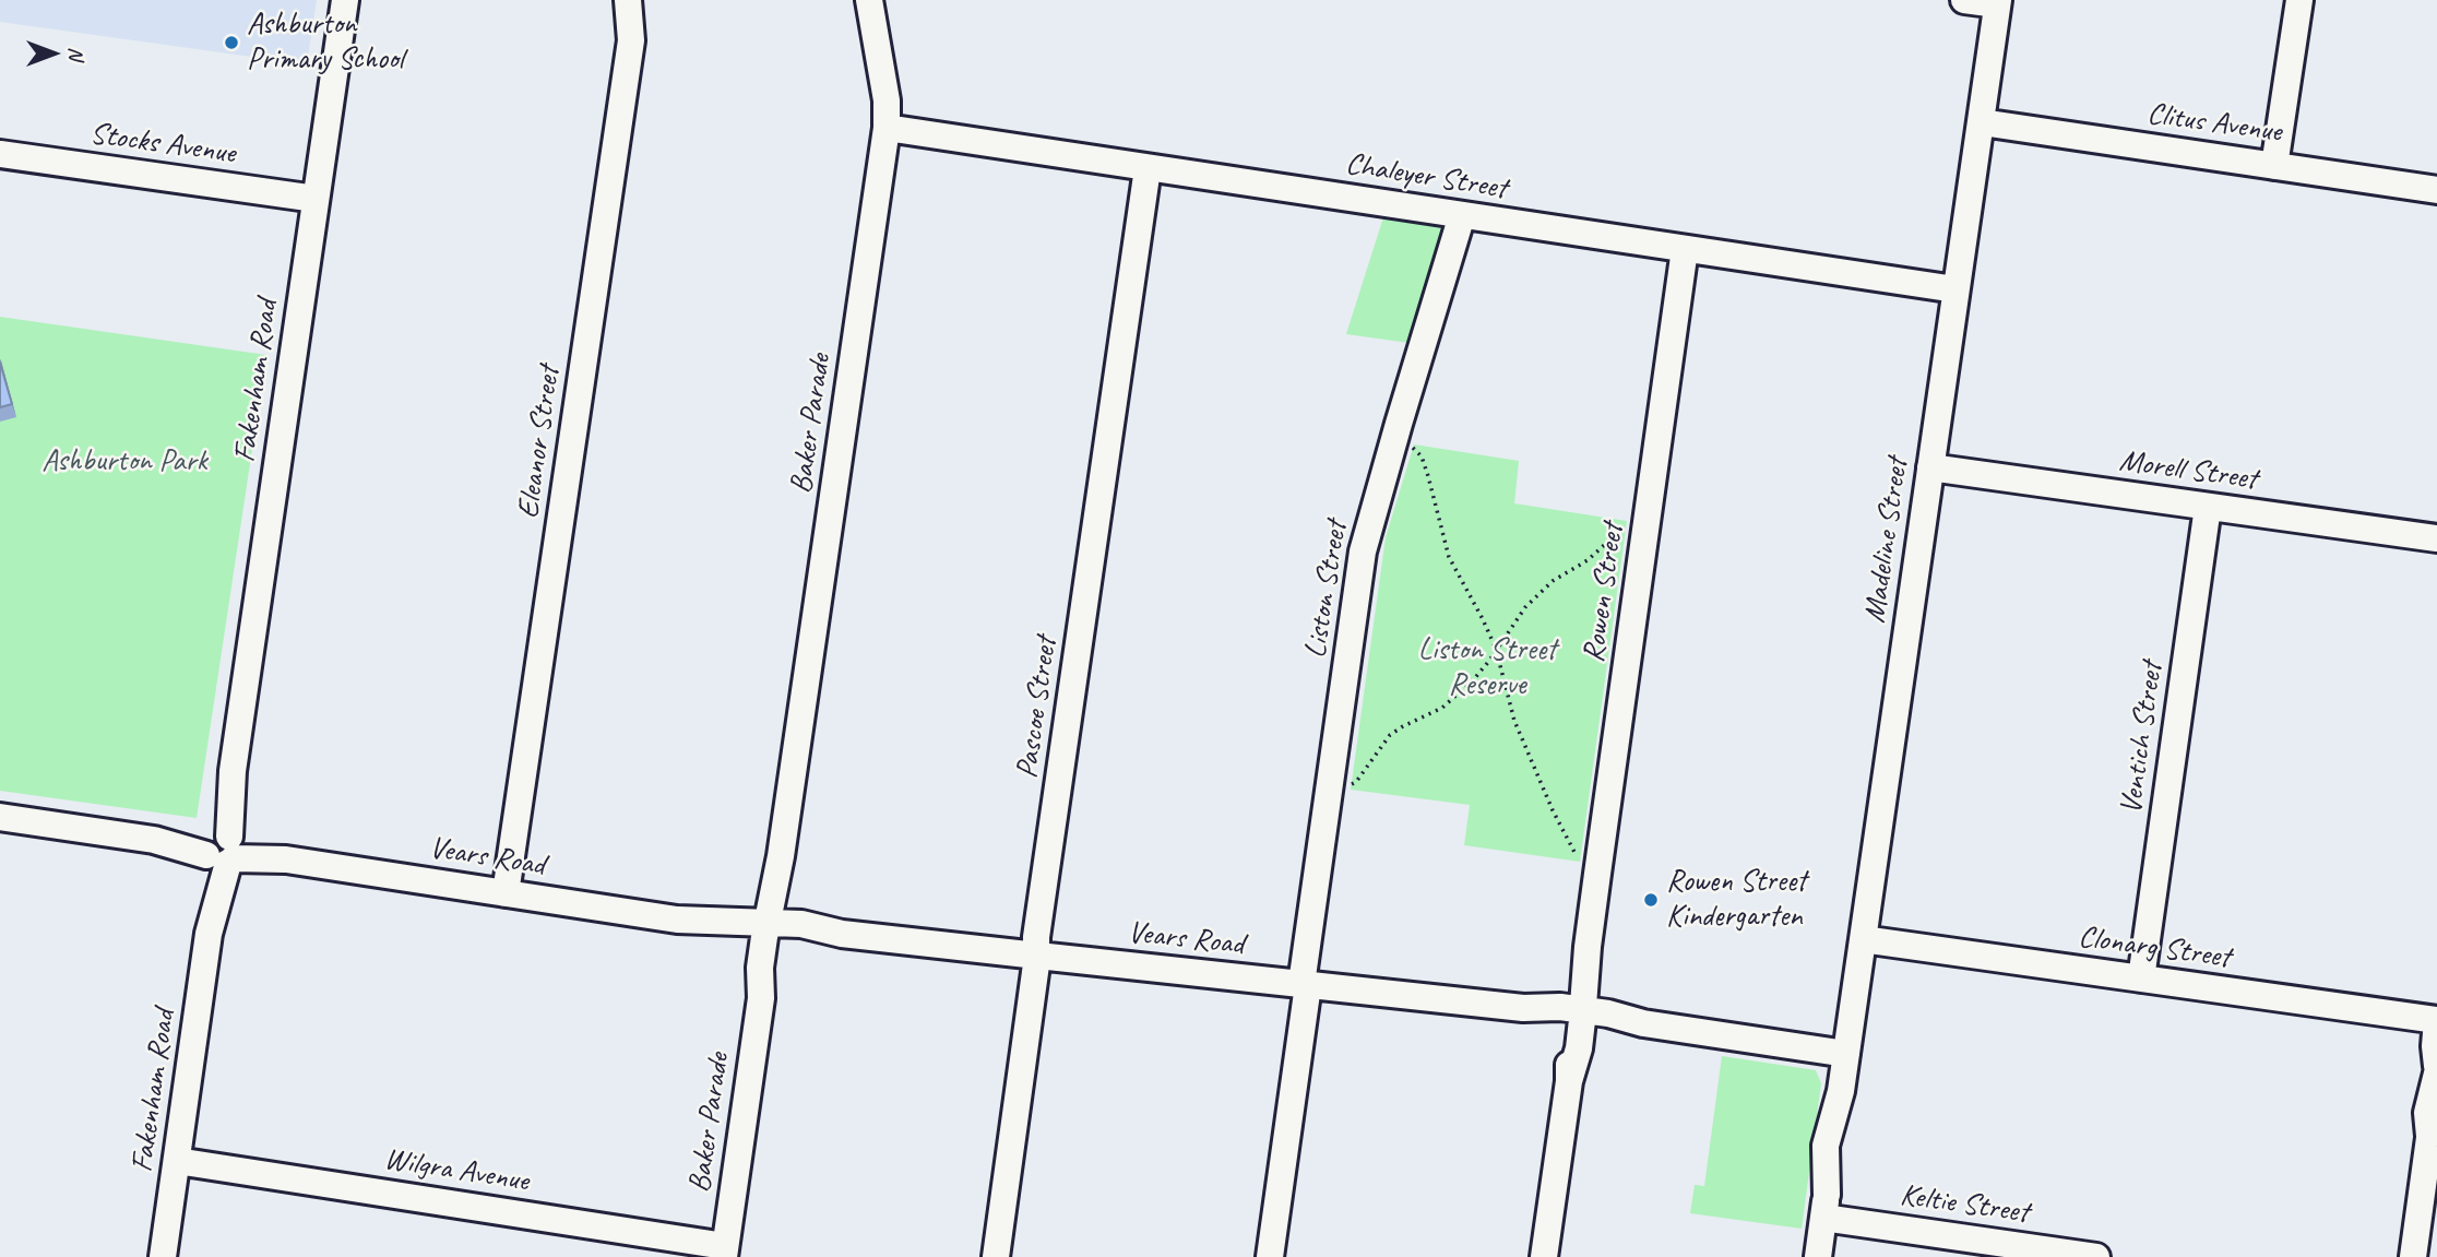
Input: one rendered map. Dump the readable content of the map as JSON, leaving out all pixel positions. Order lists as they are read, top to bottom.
{
  "streets": {
    "street": [
      "Clitus Avenue",
      "Stocks Avenue",
      "Chaleyer Street",
      "Fakenham Road",
      "Baker Parade",
      "Eleanor Street",
      "Morell Street",
      "Madeline Street",
      "Liston Street",
      "Rowen Street",
      "Pascoe Street",
      "Ventich Street",
      "Vears Road",
      "Clonarg Street",
      "Wilgra Avenue",
      "Keltie Street"
    ]
  },
  "crossings": [
    ["Clitus Avenue", "Madeline Street"],
    ["Stocks Avenue", "Fakenham Road"],
    ["Chaleyer Street", "Baker Parade"],
    ["Chaleyer Street", "Madeline Street"],
    ["Chaleyer Street", "Liston Street"],
    ["Chaleyer Street", "Rowen Street"],
    ["Chaleyer Street", "Pascoe Street"],
    ["Fakenham Road", "Vears Road"],
    ["Fakenham Road", "Wilgra Avenue"],
    ["Baker Parade", "Vears Road"],
    ["Baker Parade", "Wilgra Avenue"],
    ["Eleanor Street", "Vears Road"],
    ["Morell Street", "Madeline Street"],
    ["Morell Street", "Ventich Street"],
    ["Madeline Street", "Vears Road"],
    ["Madeline Street", "Clonarg Street"],
    ["Madeline Street", "Keltie Street"],
    ["Liston Street", "Vears Road"],
    ["Rowen Street", "Vears Road"],
    ["Pascoe Street", "Vears Road"],
    ["Ventich Street", "Clonarg Street"]
  ],
  "parks": ["Ashburton Park", "Liston Street Reserve"],
  "places": ["Ashburton Primary School", "Rowen Street Kindergarten"],
  "north": "right"
}
